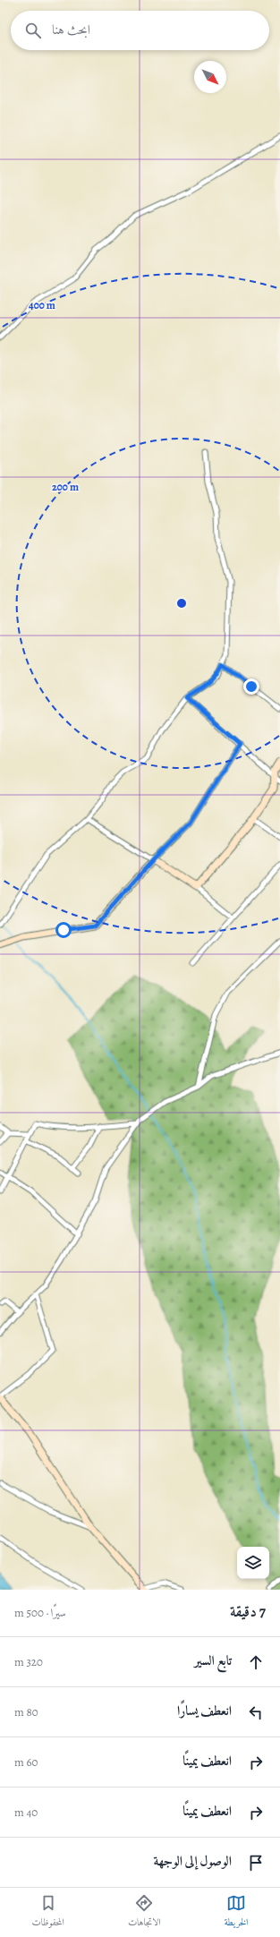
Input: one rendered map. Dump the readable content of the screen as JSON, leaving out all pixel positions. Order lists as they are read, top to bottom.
{
  "north": "bottom right",
  "page": {
    "search": "ابحث هنا",
    "heading": ["7 دقيقة", "سيرًا · 500 m"],
    "list": [
      ["تابع السير", "320 m"],
      ["انعطف يسارًا", "80 m"],
      ["انعطف يمينًا", "60 m"],
      ["انعطف يمينًا", "40 m"],
      "الوصول إلى الوجهة"
    ],
    "nav": ["الخريطة", "الاتجاهات", "المحفوظات"]
  },
  "rings": ["400 m", "200 m"]
}
